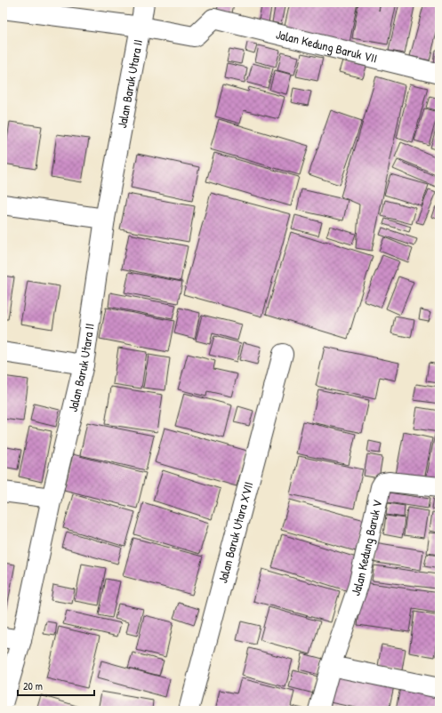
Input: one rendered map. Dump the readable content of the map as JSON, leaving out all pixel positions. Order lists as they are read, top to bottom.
{
  "streets": {
    "street": [
      "Jalan Kedung Baruk VII",
      "Jalan Baruk Utara II",
      "Jalan Baruk Utara XVII",
      "Jalan Kedung Baruk V"
    ]
  },
  "crossings": [
    ["Jalan Kedung Baruk VII", "Jalan Baruk Utara II"]
  ],
  "scale_bar": "20 m"
}
